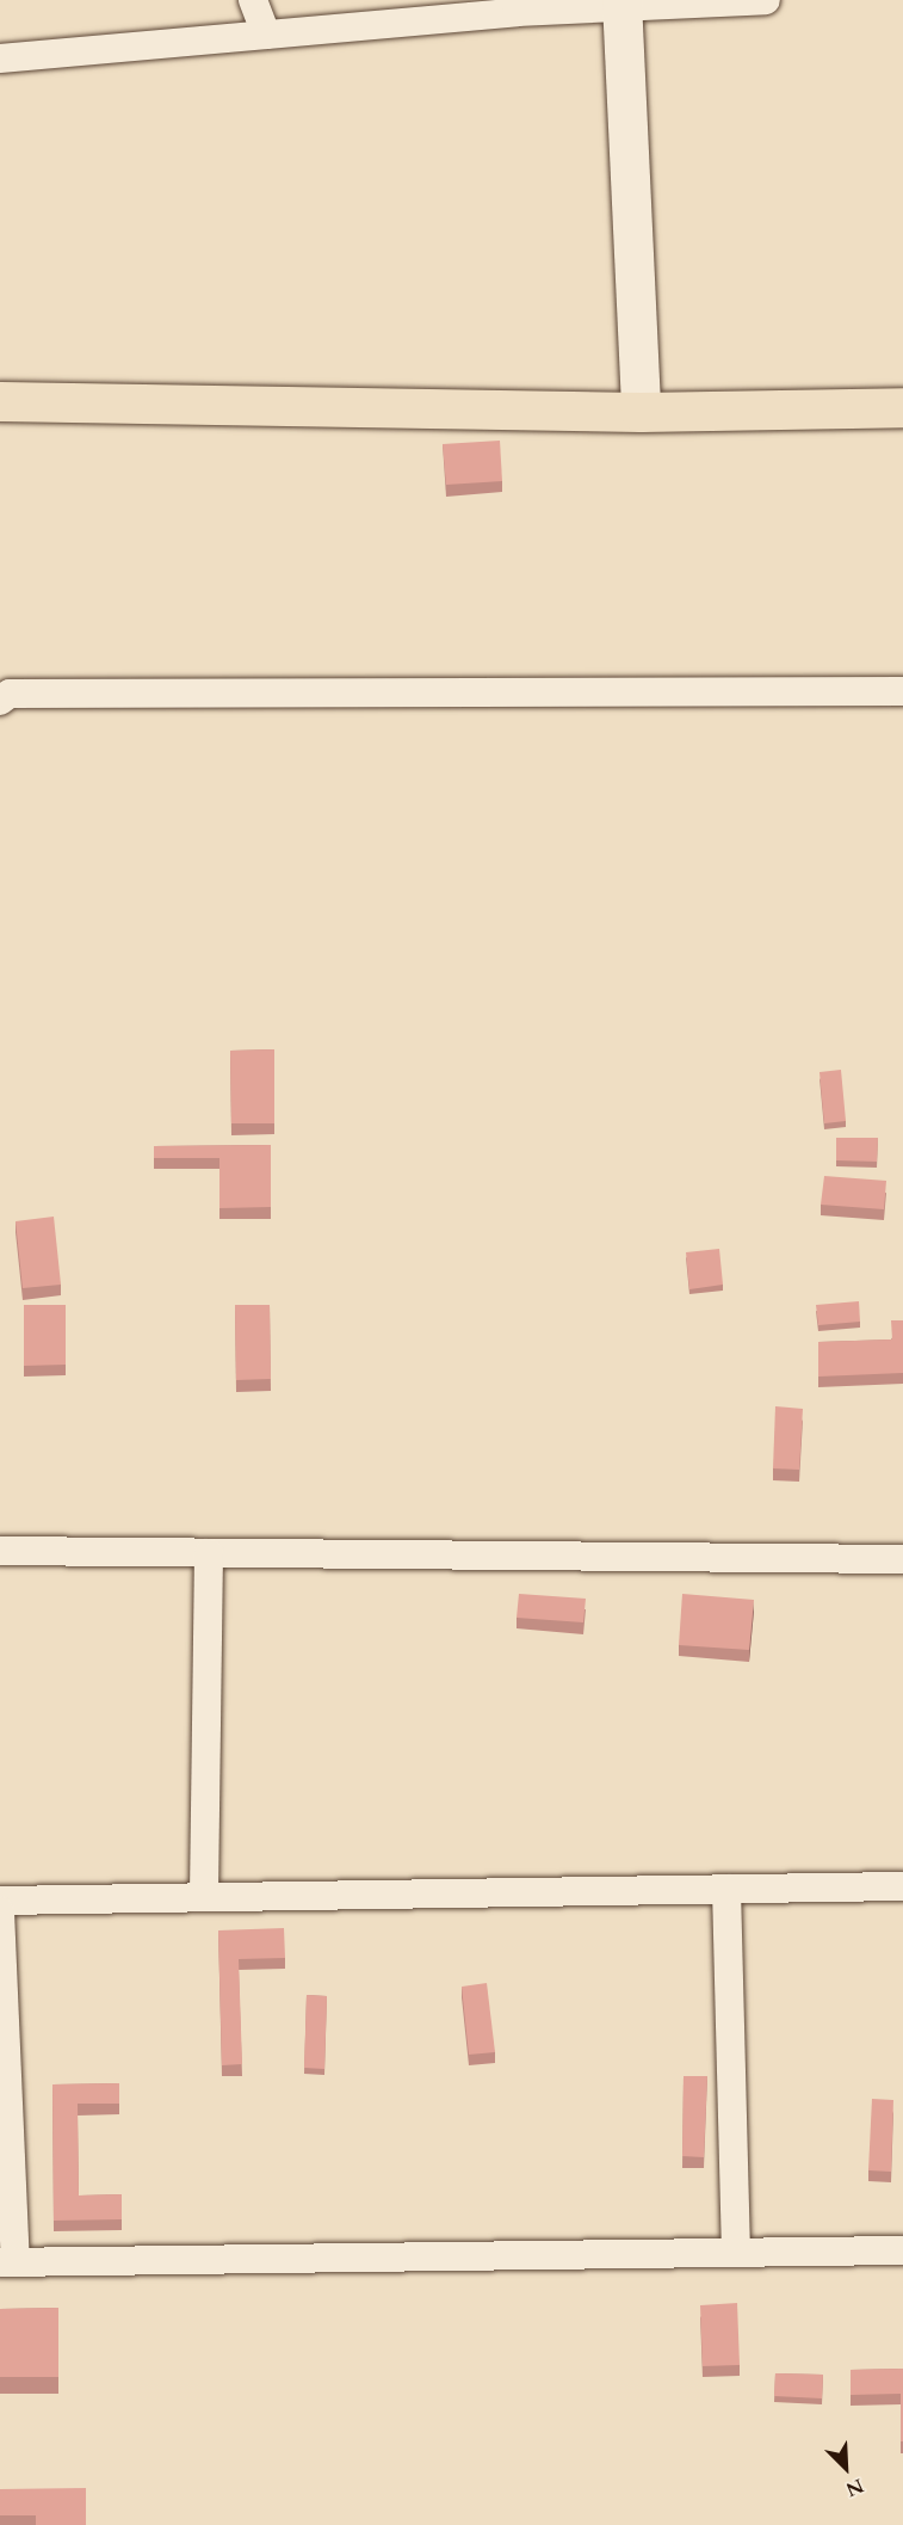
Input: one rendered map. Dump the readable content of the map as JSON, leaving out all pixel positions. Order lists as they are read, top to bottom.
{
  "north": "bottom right"
}
